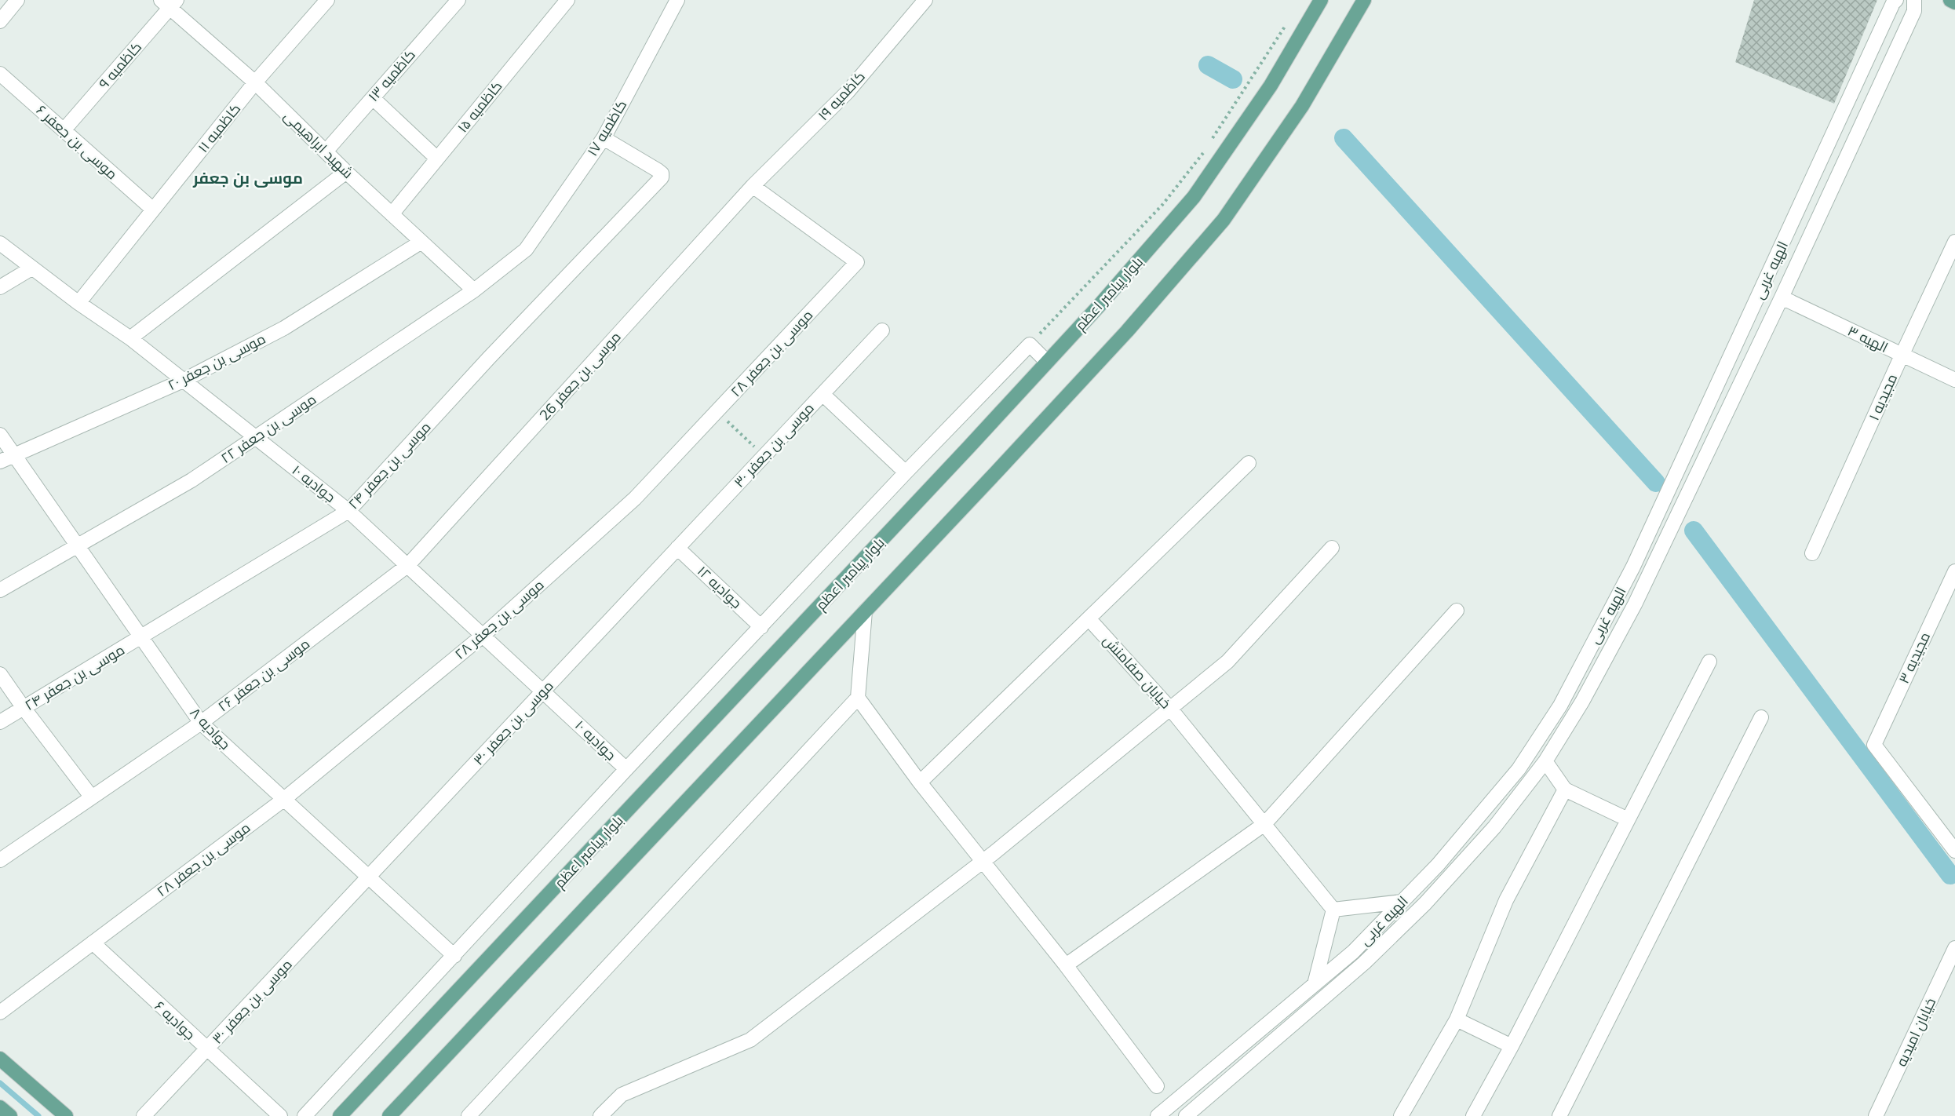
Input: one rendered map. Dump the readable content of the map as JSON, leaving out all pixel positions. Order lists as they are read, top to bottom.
{
  "streets": {
    "main road": ["بلوار پیامبر اعظم"],
    "street": [
      "کاظمیه ۹",
      "کاظمیه ۱۳",
      "کاظمیه ۱۹",
      "کاظمیه ۱۵",
      "کاظمیه ۱۱",
      "کاظمیه ۱۷",
      "موسی بن جعفر ۶",
      "شهید ابراهیمی",
      "الهیه غربی",
      "الهیه ۳",
      "موسی بن جعفر ۲۸",
      "موسی بن جعفر ۲۰",
      "موسی بن جعفر 26",
      "مجیدیه ۱",
      "موسی بن جعفر ۲۲",
      "موسی بن جعفر ۳۰",
      "موسی بن جعفر ۲۴",
      "جوادیه ۱۰",
      "جوادیه ۱۲",
      "مجیدیه ۳",
      "خیابان صفامنش",
      "موسی بن جعفر ۲۶",
      "جوادیه ۸",
      "جوادیه ۶",
      "خیابان امیدیه"
    ]
  },
  "crossings": [
    ["کاظمیه ۹", "موسی بن جعفر ۶"],
    ["کاظمیه ۹", "شهید ابراهیمی"],
    ["کاظمیه ۱۳", "شهید ابراهیمی"],
    ["کاظمیه ۱۹", "موسی بن جعفر ۲۸"],
    ["کاظمیه ۱۹", "موسی بن جعفر 26"],
    ["کاظمیه ۱۵", "شهید ابراهیمی"],
    ["کاظمیه ۱۱", "موسی بن جعفر ۶"],
    ["کاظمیه ۱۱", "شهید ابراهیمی"],
    ["کاظمیه ۱۱", "جوادیه ۱۰"],
    ["کاظمیه ۱۷", "موسی بن جعفر ۲۲"],
    ["کاظمیه ۱۷", "موسی بن جعفر ۲۴"],
    ["شهید ابراهیمی", "موسی بن جعفر ۲۰"],
    ["شهید ابراهیمی", "موسی بن جعفر ۲۲"],
    ["الهیه غربی", "الهیه ۳"],
    ["الهیه ۳", "مجیدیه ۱"],
    ["موسی بن جعفر ۲۸", "موسی بن جعفر 26"],
    ["موسی بن جعفر ۲۸", "جوادیه ۱۰"],
    ["موسی بن جعفر ۲۸", "جوادیه ۸"],
    ["موسی بن جعفر ۲۸", "جوادیه ۶"],
    ["موسی بن جعفر ۲۰", "جوادیه ۱۰"],
    ["موسی بن جعفر ۲۰", "جوادیه ۸"],
    ["موسی بن جعفر 26", "جوادیه ۱۰"],
    ["موسی بن جعفر 26", "موسی بن جعفر ۲۶"],
    ["موسی بن جعفر ۲۲", "جوادیه ۱۰"],
    ["موسی بن جعفر ۲۲", "جوادیه ۸"],
    ["موسی بن جعفر ۳۰", "جوادیه ۱۰"],
    ["موسی بن جعفر ۳۰", "جوادیه ۱۲"],
    ["موسی بن جعفر ۳۰", "جوادیه ۸"],
    ["موسی بن جعفر ۳۰", "جوادیه ۶"],
    ["موسی بن جعفر ۲۴", "جوادیه ۱۰"],
    ["موسی بن جعفر ۲۴", "جوادیه ۸"],
    ["جوادیه ۱۰", "موسی بن جعفر ۲۶"],
    ["موسی بن جعفر ۲۶", "جوادیه ۸"]
  ],
  "districts": ["موسی بن جعفر"]
}
